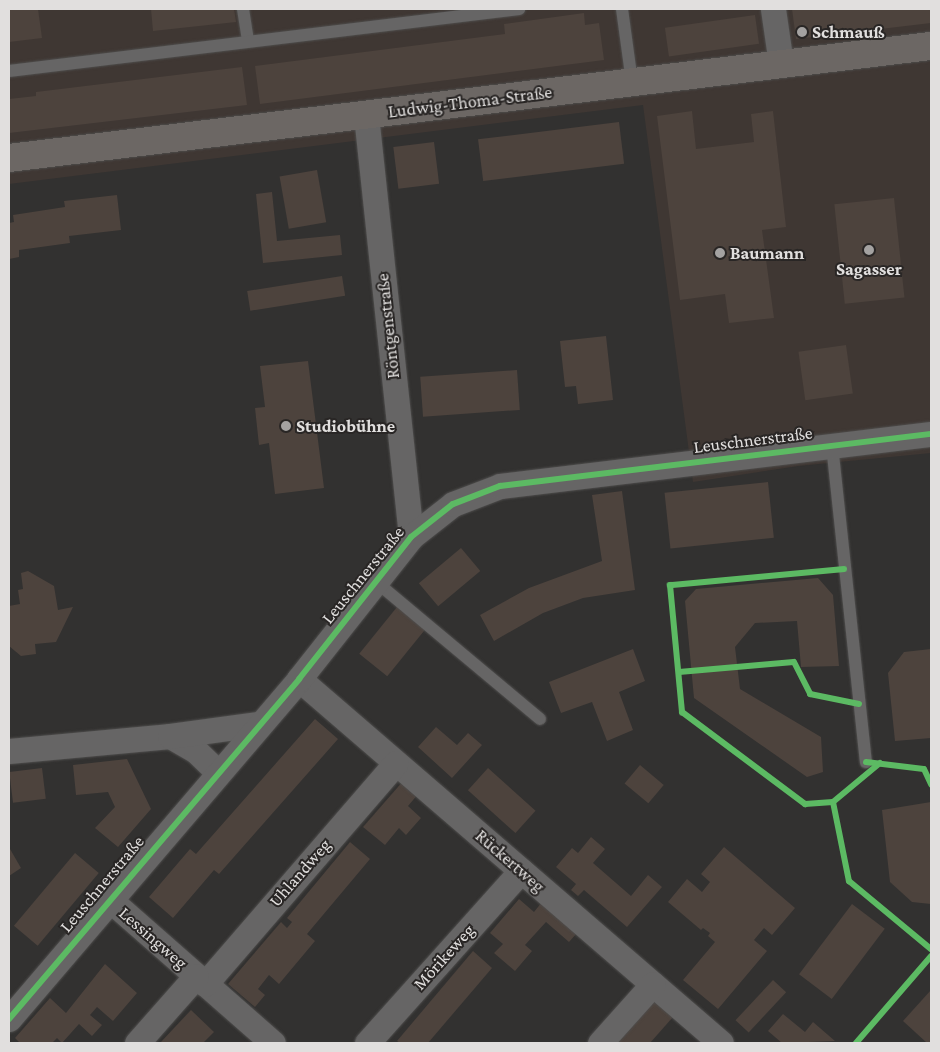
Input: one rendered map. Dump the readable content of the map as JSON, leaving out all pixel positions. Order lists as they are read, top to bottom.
{
  "streets": {
    "street": [
      "Ludwig-Thoma-Straße",
      "Röntgenstraße",
      "Leuschnerstraße",
      "Rückertweg",
      "Uhlandweg",
      "Lessingweg",
      "Mörikeweg"
    ]
  },
  "crossings": [
    ["Ludwig-Thoma-Straße", "Röntgenstraße"],
    ["Röntgenstraße", "Leuschnerstraße"],
    ["Leuschnerstraße", "Rückertweg"],
    ["Leuschnerstraße", "Lessingweg"],
    ["Rückertweg", "Uhlandweg"],
    ["Rückertweg", "Mörikeweg"],
    ["Uhlandweg", "Lessingweg"]
  ],
  "places": [
    "Schmauß",
    "Sagasser",
    "Baumann",
    "Studiobühne"
  ]
}
